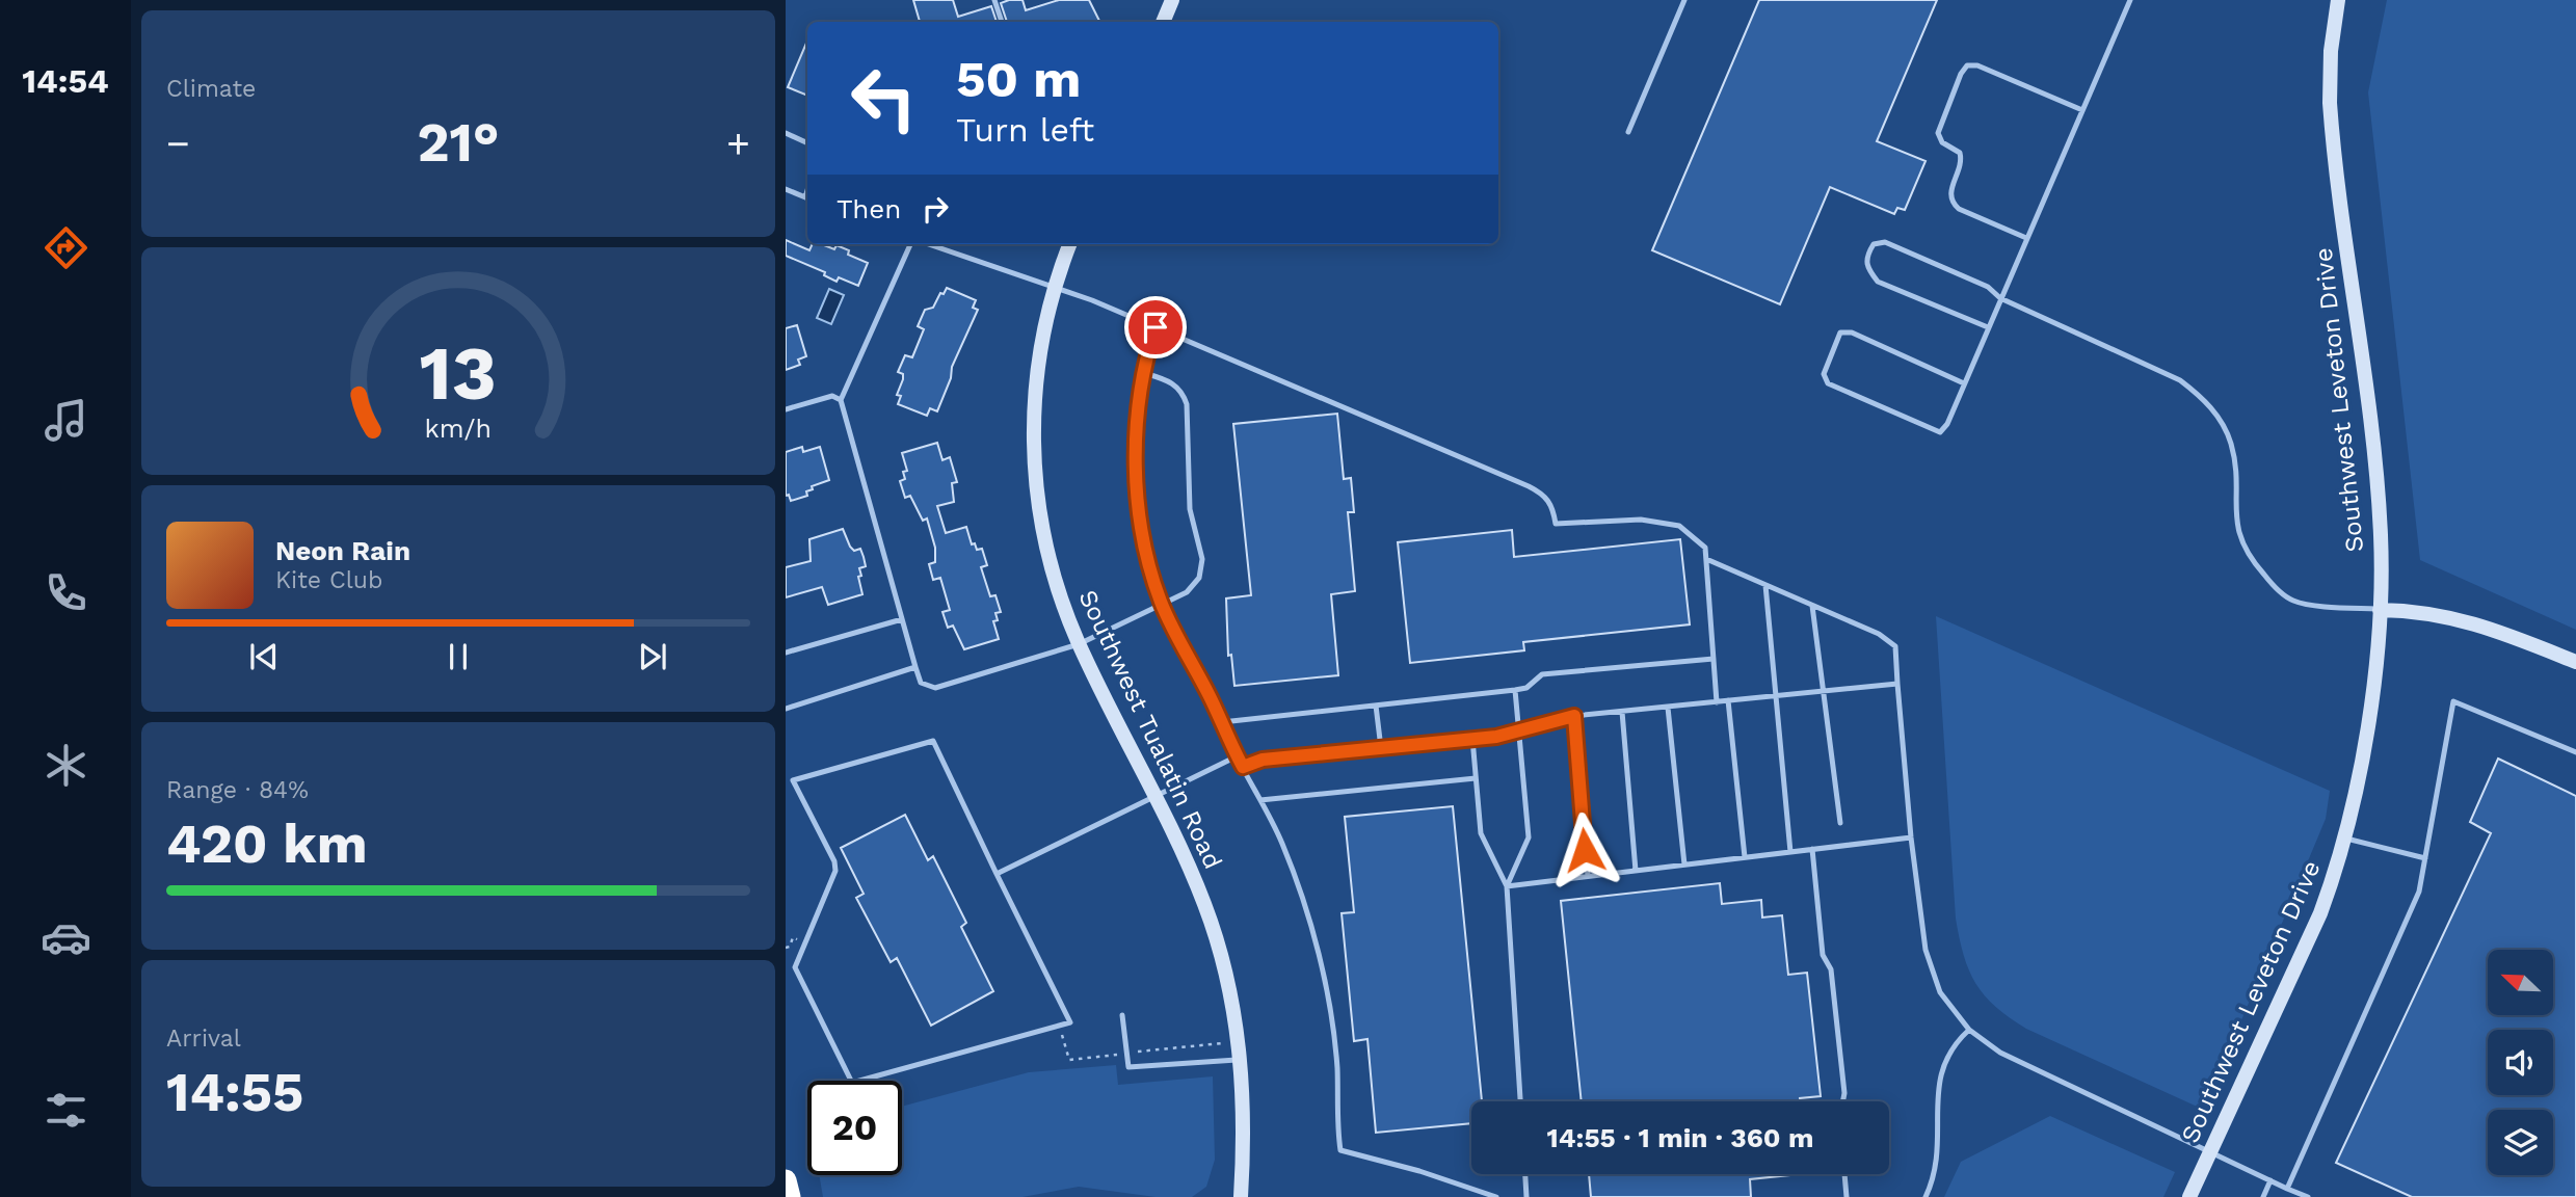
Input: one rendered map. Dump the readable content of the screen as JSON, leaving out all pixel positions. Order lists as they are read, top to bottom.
{
  "streets": {
    "street": ["Southwest Leveton Drive", "Southwest Tualatin Road"]
  },
  "north": "top left",
  "page": {
    "tabs": "14:54",
    "tile": [
      "Climate",
      ["Range · 84%", "420 km"],
      ["Arrival", "14:55"]
    ],
    "turn": ["50 m", "Turn left"],
    "heat": ["−", "21°", "+"],
    "then": "Then",
    "song": ["Neon Rain", "Kite Club"],
    "limit": "20",
    "trip": "14:55 · 1 min · 360 m",
    "gauge": ["13", "km/h"]
  }
}
